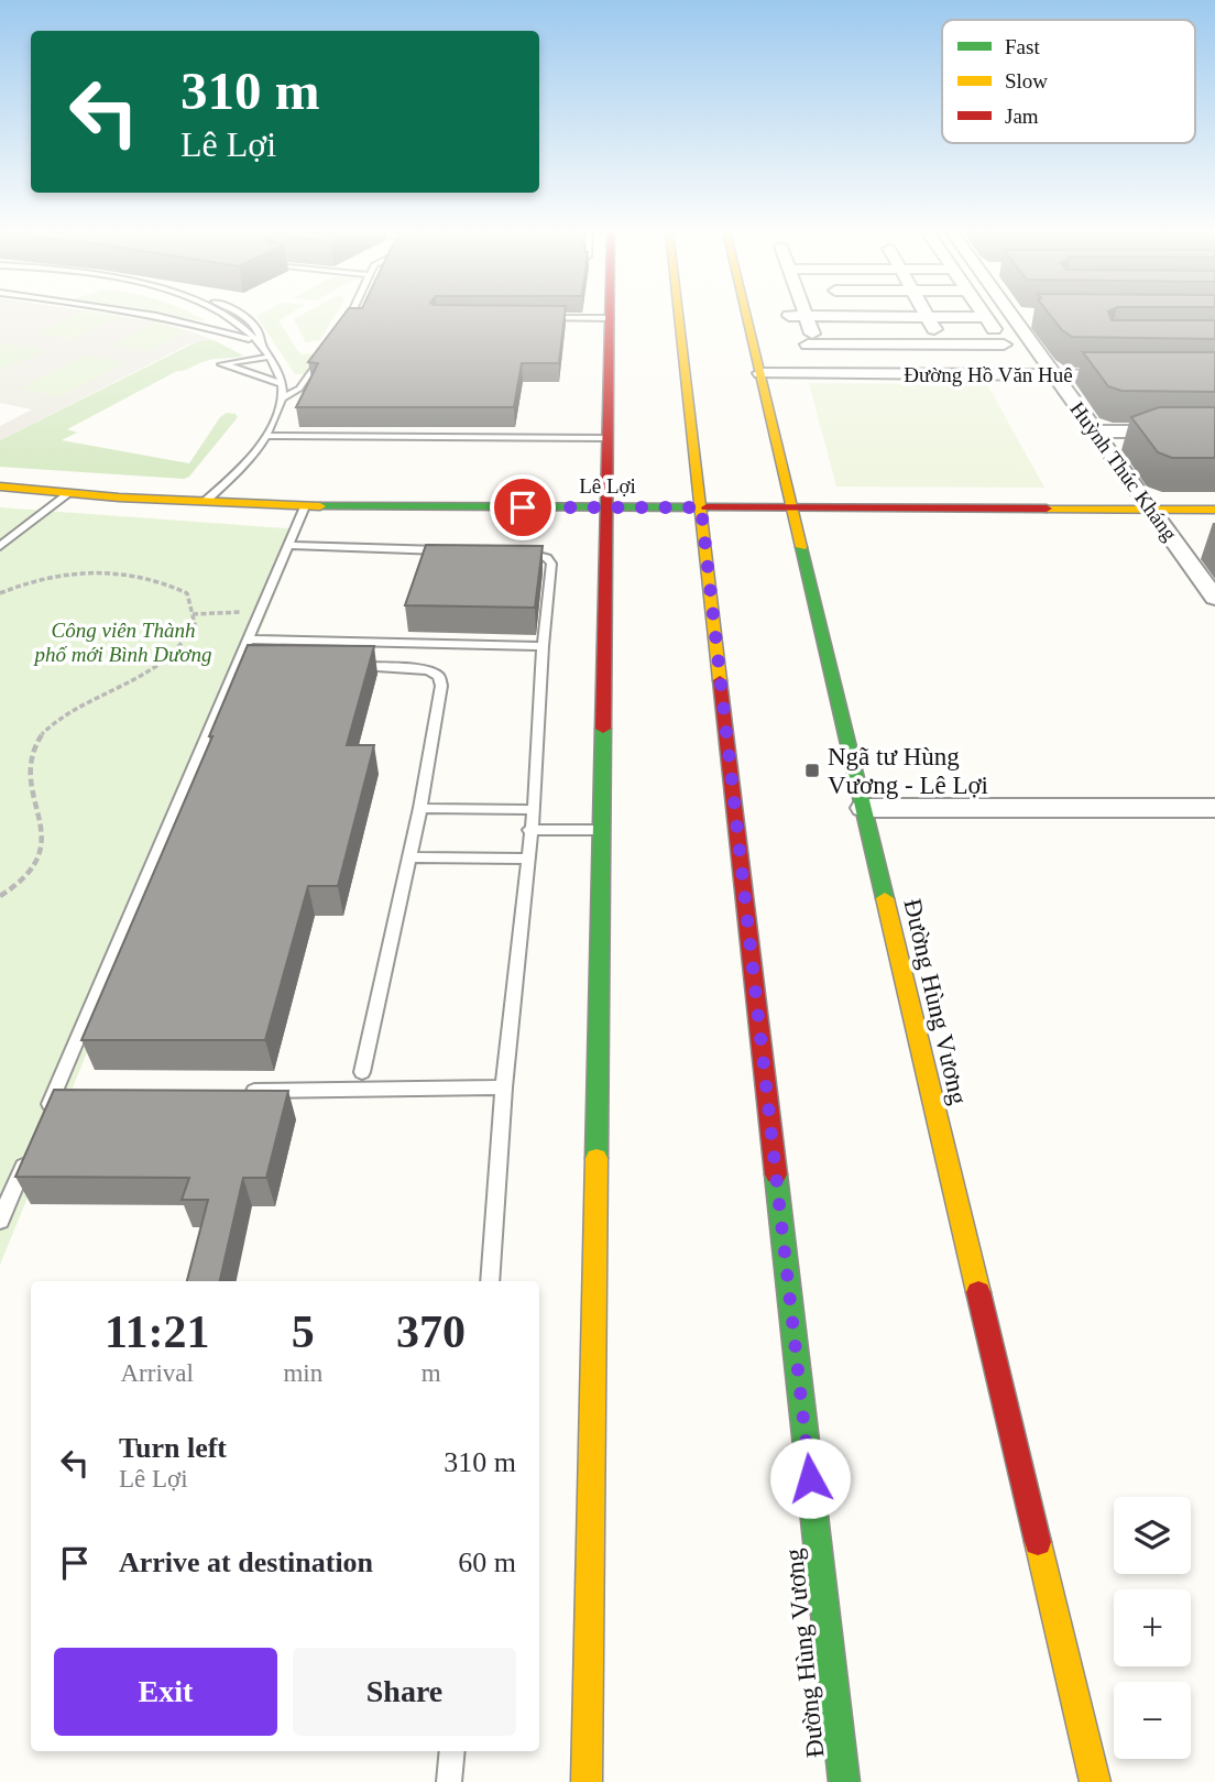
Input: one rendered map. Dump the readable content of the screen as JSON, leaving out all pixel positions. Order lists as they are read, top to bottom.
{
  "streets": {
    "main road": ["Lê Lợi", "Đường Hùng Vương"],
    "street": ["Đường Hồ Văn Huê", "Huỳnh Thúc Kháng"]
  },
  "crossings": [
    ["Đường Hồ Văn Huê", "Huỳnh Thúc Kháng"],
    ["Đường Hồ Văn Huê", "Đường Hùng Vương"],
    ["Huỳnh Thúc Kháng", "Lê Lợi"],
    ["Lê Lợi", "Đường Hùng Vương"]
  ],
  "parks": ["Công viên Thành phố mới Bình Dương"],
  "places": {
    "transit": ["Ngã tư Hùng Vương - Lê Lợi"]
  },
  "legend": ["Fast", "Slow", "Jam"],
  "page": {
    "turn": ["310 m", "Lê Lợi"],
    "eta": [
      "11:21",
      "Arrival",
      "5",
      "min",
      "370",
      "m"
    ],
    "list": [
      {
        "name": "Turn left",
        "note": "Lê Lợi",
        "value": "310 m"
      },
      {
        "name": "Arrive at destination",
        "value": "60 m"
      }
    ],
    "map_buttons": ["+", "−"],
    "buttons": ["Exit", "Share"]
  }
}
